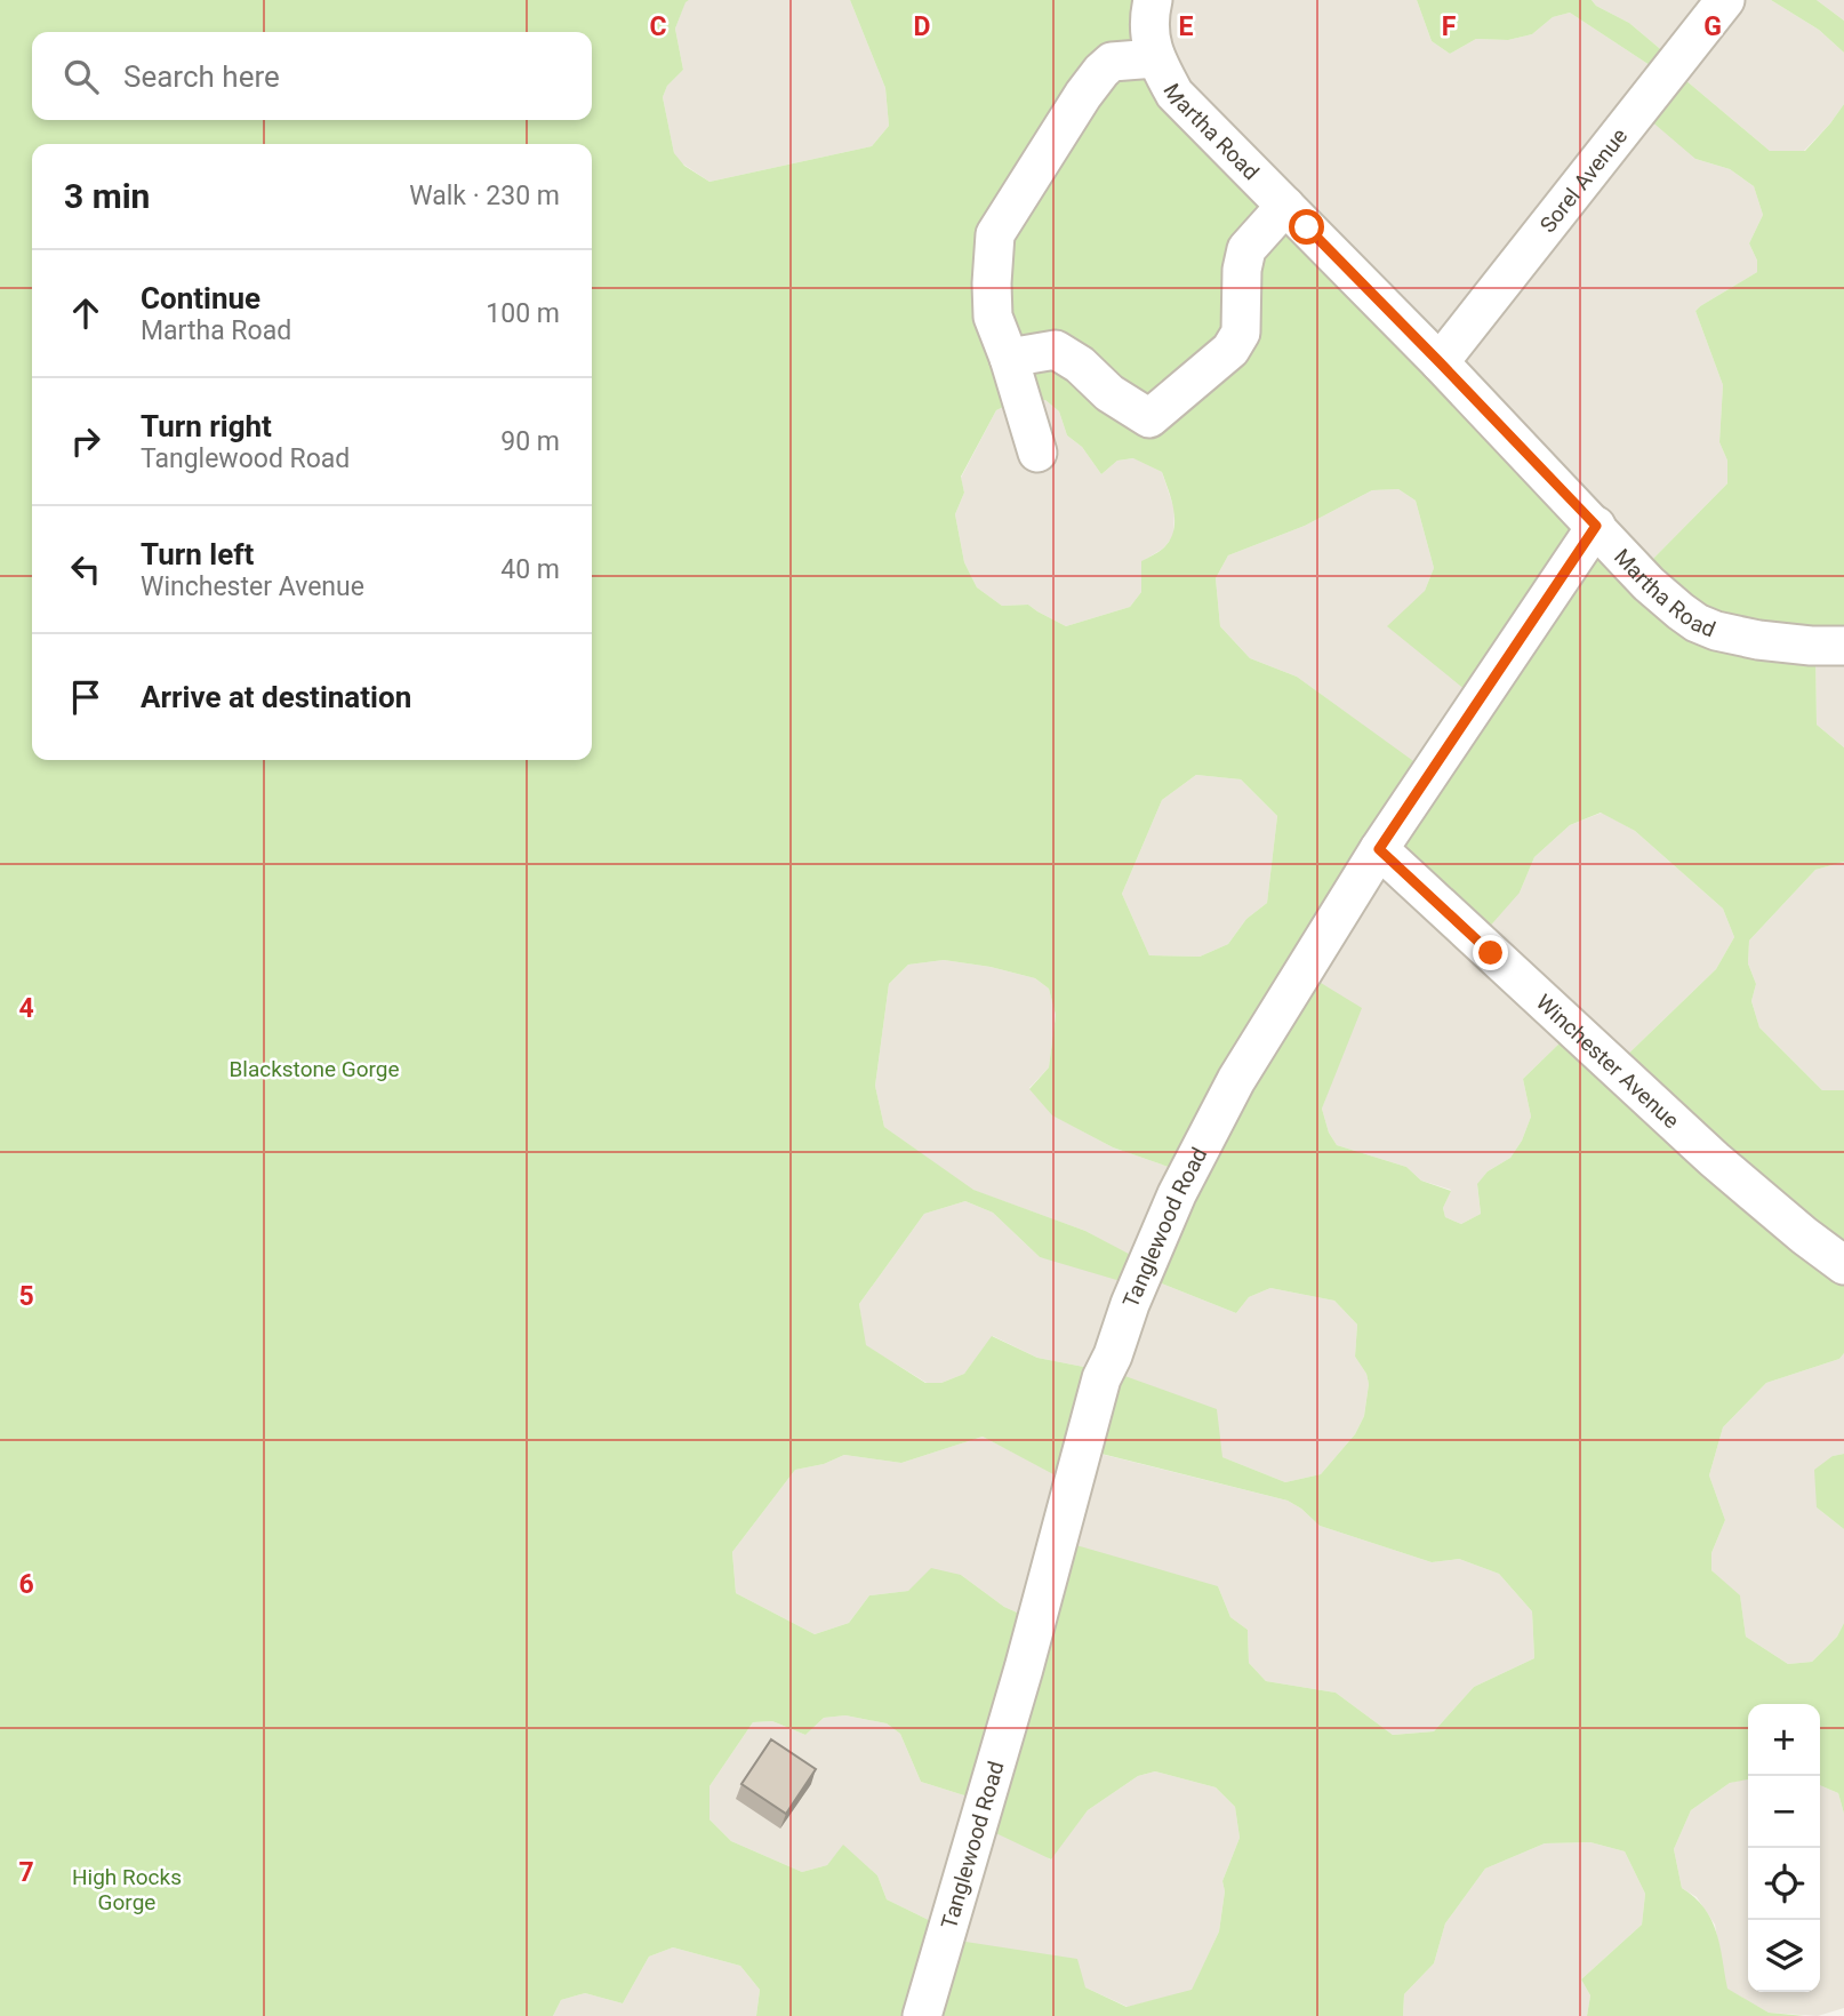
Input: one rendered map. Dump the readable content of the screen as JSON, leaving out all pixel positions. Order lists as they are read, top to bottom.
{
  "streets": {
    "street": [
      "Martha Road",
      "Sorel Avenue",
      "Winchester Avenue",
      "Tanglewood Road"
    ]
  },
  "crossings": [
    ["Martha Road", "Sorel Avenue"],
    ["Martha Road", "Tanglewood Road"],
    ["Winchester Avenue", "Tanglewood Road"]
  ],
  "parks": ["Blackstone Gorge", "High Rocks Gorge"],
  "page": {
    "search": "Search here",
    "heading": ["3 min", "Walk · 230 m"],
    "list": [
      ["Continue", "Martha Road", "100 m"],
      ["Turn right", "Tanglewood Road", "90 m"],
      ["Turn left", "Winchester Avenue", "40 m"],
      "Arrive at destination"
    ],
    "map_buttons": ["+", "−"]
  },
  "grid": {
    "columns": [
      "C",
      "D",
      "E",
      "F",
      "G"
    ],
    "rows": [
      "4",
      "5",
      "6",
      "7"
    ]
  }
}
